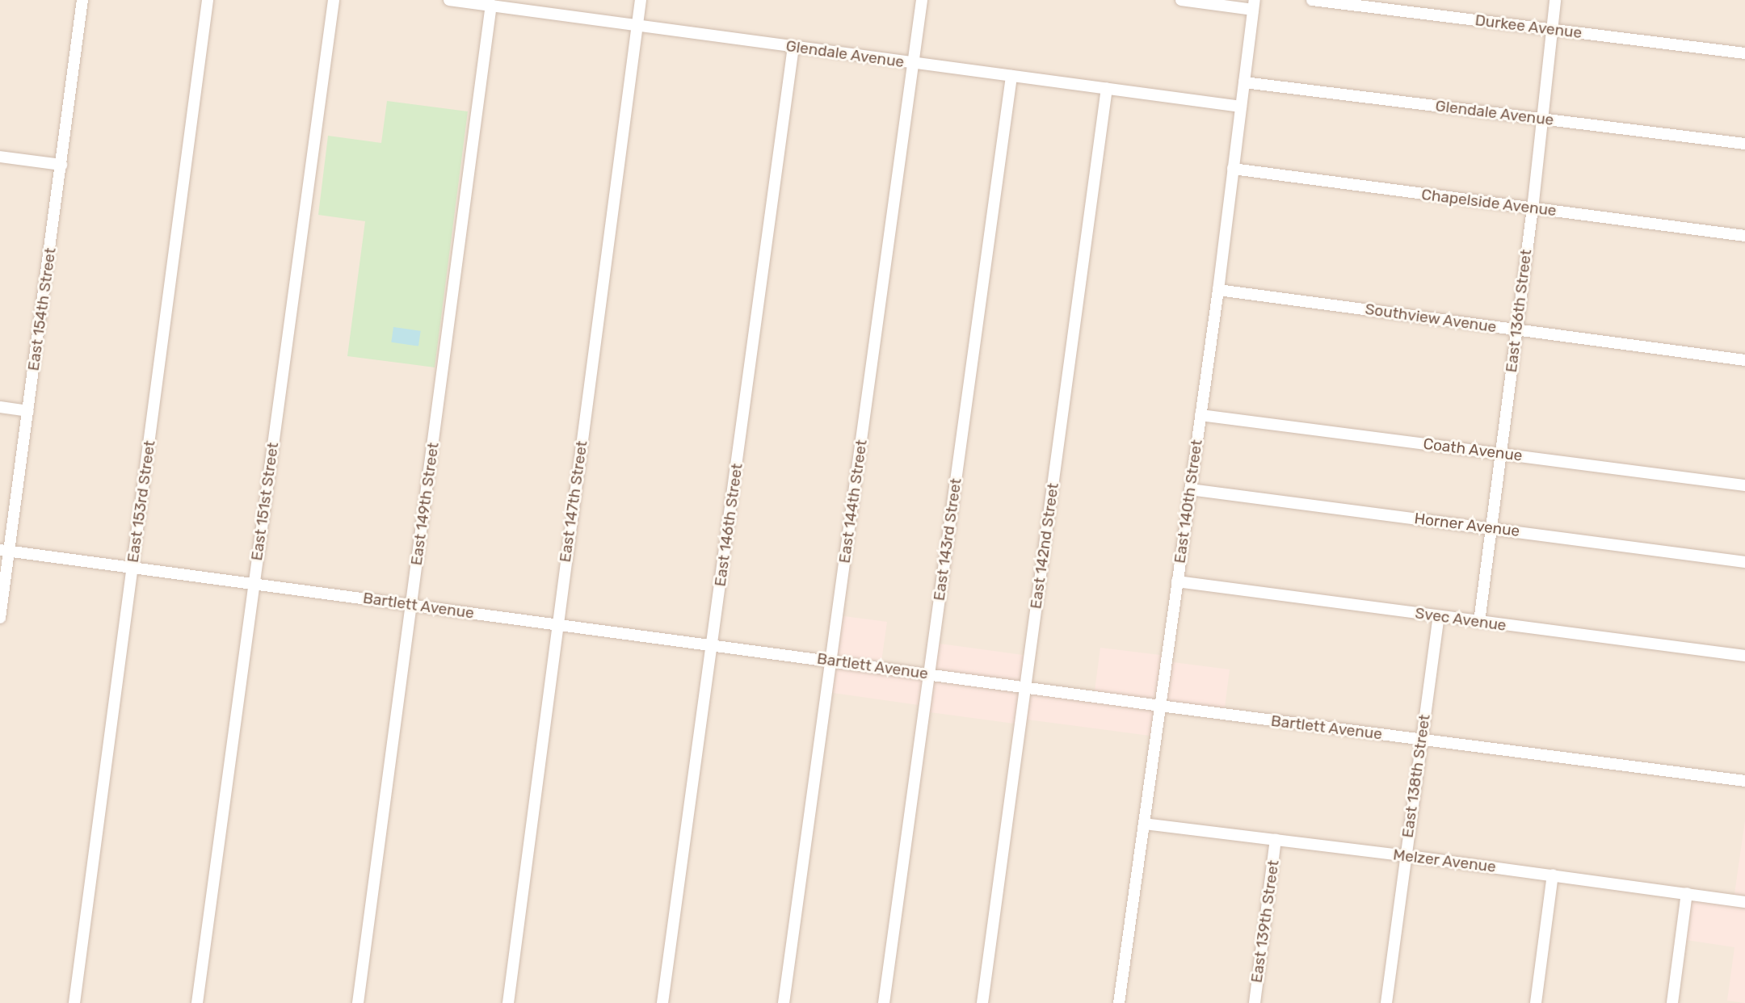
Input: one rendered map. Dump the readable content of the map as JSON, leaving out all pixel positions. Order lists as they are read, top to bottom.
{
  "streets": {
    "street": [
      "Durkee Avenue",
      "Glendale Avenue",
      "Chapelside Avenue",
      "East 154th Street",
      "East 136th Street",
      "Southview Avenue",
      "Coath Avenue",
      "East 153rd Street",
      "East 151st Street",
      "East 147th Street",
      "East 144th Street",
      "East 140th Street",
      "East 149th Street",
      "East 146th Street",
      "Horner Avenue",
      "East 143rd Street",
      "East 142nd Street",
      "Bartlett Avenue",
      "Svec Avenue",
      "East 138th Street",
      "Melzer Avenue",
      "East 139th Street"
    ]
  },
  "crossings": [
    ["Durkee Avenue", "East 136th Street"],
    ["Glendale Avenue", "East 136th Street"],
    ["Glendale Avenue", "East 147th Street"],
    ["Glendale Avenue", "East 144th Street"],
    ["Glendale Avenue", "East 140th Street"],
    ["Glendale Avenue", "East 149th Street"],
    ["Glendale Avenue", "East 146th Street"],
    ["Glendale Avenue", "East 143rd Street"],
    ["Glendale Avenue", "East 142nd Street"],
    ["Chapelside Avenue", "East 136th Street"],
    ["Chapelside Avenue", "East 140th Street"],
    ["East 154th Street", "Bartlett Avenue"],
    ["East 136th Street", "Southview Avenue"],
    ["East 136th Street", "Coath Avenue"],
    ["East 136th Street", "Horner Avenue"],
    ["East 136th Street", "Svec Avenue"],
    ["Southview Avenue", "East 140th Street"],
    ["Coath Avenue", "East 140th Street"],
    ["East 153rd Street", "Bartlett Avenue"],
    ["East 151st Street", "Bartlett Avenue"],
    ["East 147th Street", "Bartlett Avenue"],
    ["East 144th Street", "Bartlett Avenue"],
    ["East 140th Street", "Horner Avenue"],
    ["East 140th Street", "Bartlett Avenue"],
    ["East 140th Street", "Svec Avenue"],
    ["East 140th Street", "Melzer Avenue"],
    ["East 149th Street", "Bartlett Avenue"],
    ["East 146th Street", "Bartlett Avenue"],
    ["East 143rd Street", "Bartlett Avenue"],
    ["East 142nd Street", "Bartlett Avenue"],
    ["Bartlett Avenue", "East 138th Street"],
    ["Svec Avenue", "East 138th Street"],
    ["East 138th Street", "Melzer Avenue"],
    ["Melzer Avenue", "East 139th Street"]
  ]
}
